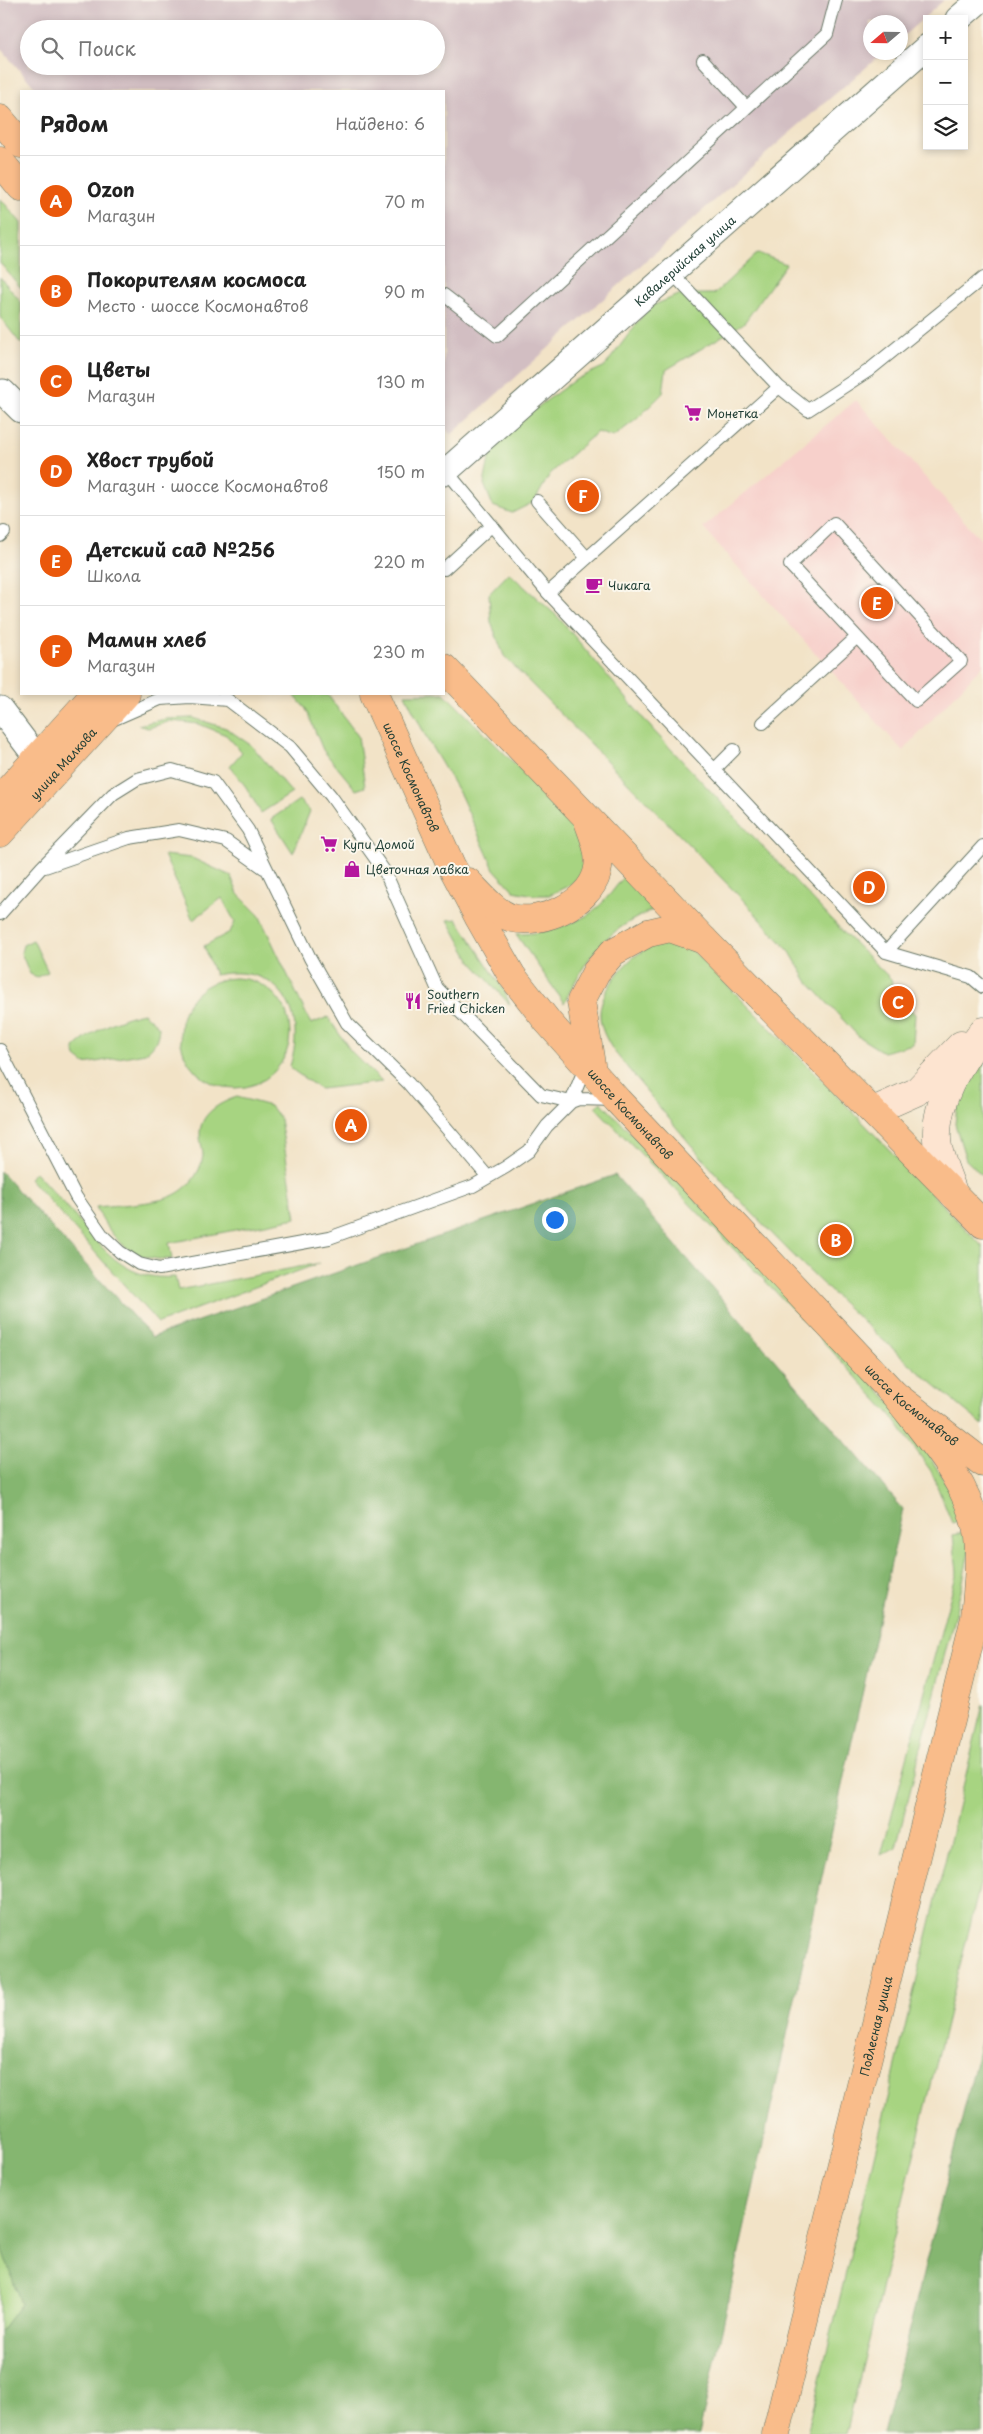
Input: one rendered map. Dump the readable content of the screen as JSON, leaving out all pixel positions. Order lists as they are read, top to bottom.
{
  "streets": {
    "main road": ["улица Малкова", "шоссе Космонавтов", "Подлесная улица"],
    "street": ["Кавалерийская улица"]
  },
  "crossings": [
    ["шоссе Космонавтов", "Подлесная улица"]
  ],
  "places": {
    "supermarket": ["Монетка", "Купи Домой"],
    "cafe": ["Чикага"],
    "shop": ["Цветочная лавка"],
    "restaurant": ["Southern Fried Chicken"]
  },
  "north": "left",
  "page": {
    "map_buttons": ["+", "−"],
    "search": "Поиск",
    "heading": ["Рядом", "Найдено: 6"],
    "list": [
      {
        "mark": "A",
        "name": "Ozon",
        "note": "Магазин",
        "value": "70 m"
      },
      {
        "mark": "B",
        "name": "Покорителям космоса",
        "note": "Место · шоссе Космонавтов",
        "value": "90 m"
      },
      {
        "mark": "C",
        "name": "Цветы",
        "note": "Магазин",
        "value": "130 m"
      },
      {
        "mark": "D",
        "name": "Хвост трубой",
        "note": "Магазин · шоссе Космонавтов",
        "value": "150 m"
      },
      {
        "mark": "E",
        "name": "Детский сад №256",
        "note": "Школа",
        "value": "220 m"
      },
      {
        "mark": "F",
        "name": "Мамин хлеб",
        "note": "Магазин",
        "value": "230 m"
      }
    ],
    "pins": [
      "F",
      "E",
      "D",
      "C",
      "A",
      "B"
    ]
  }
}
